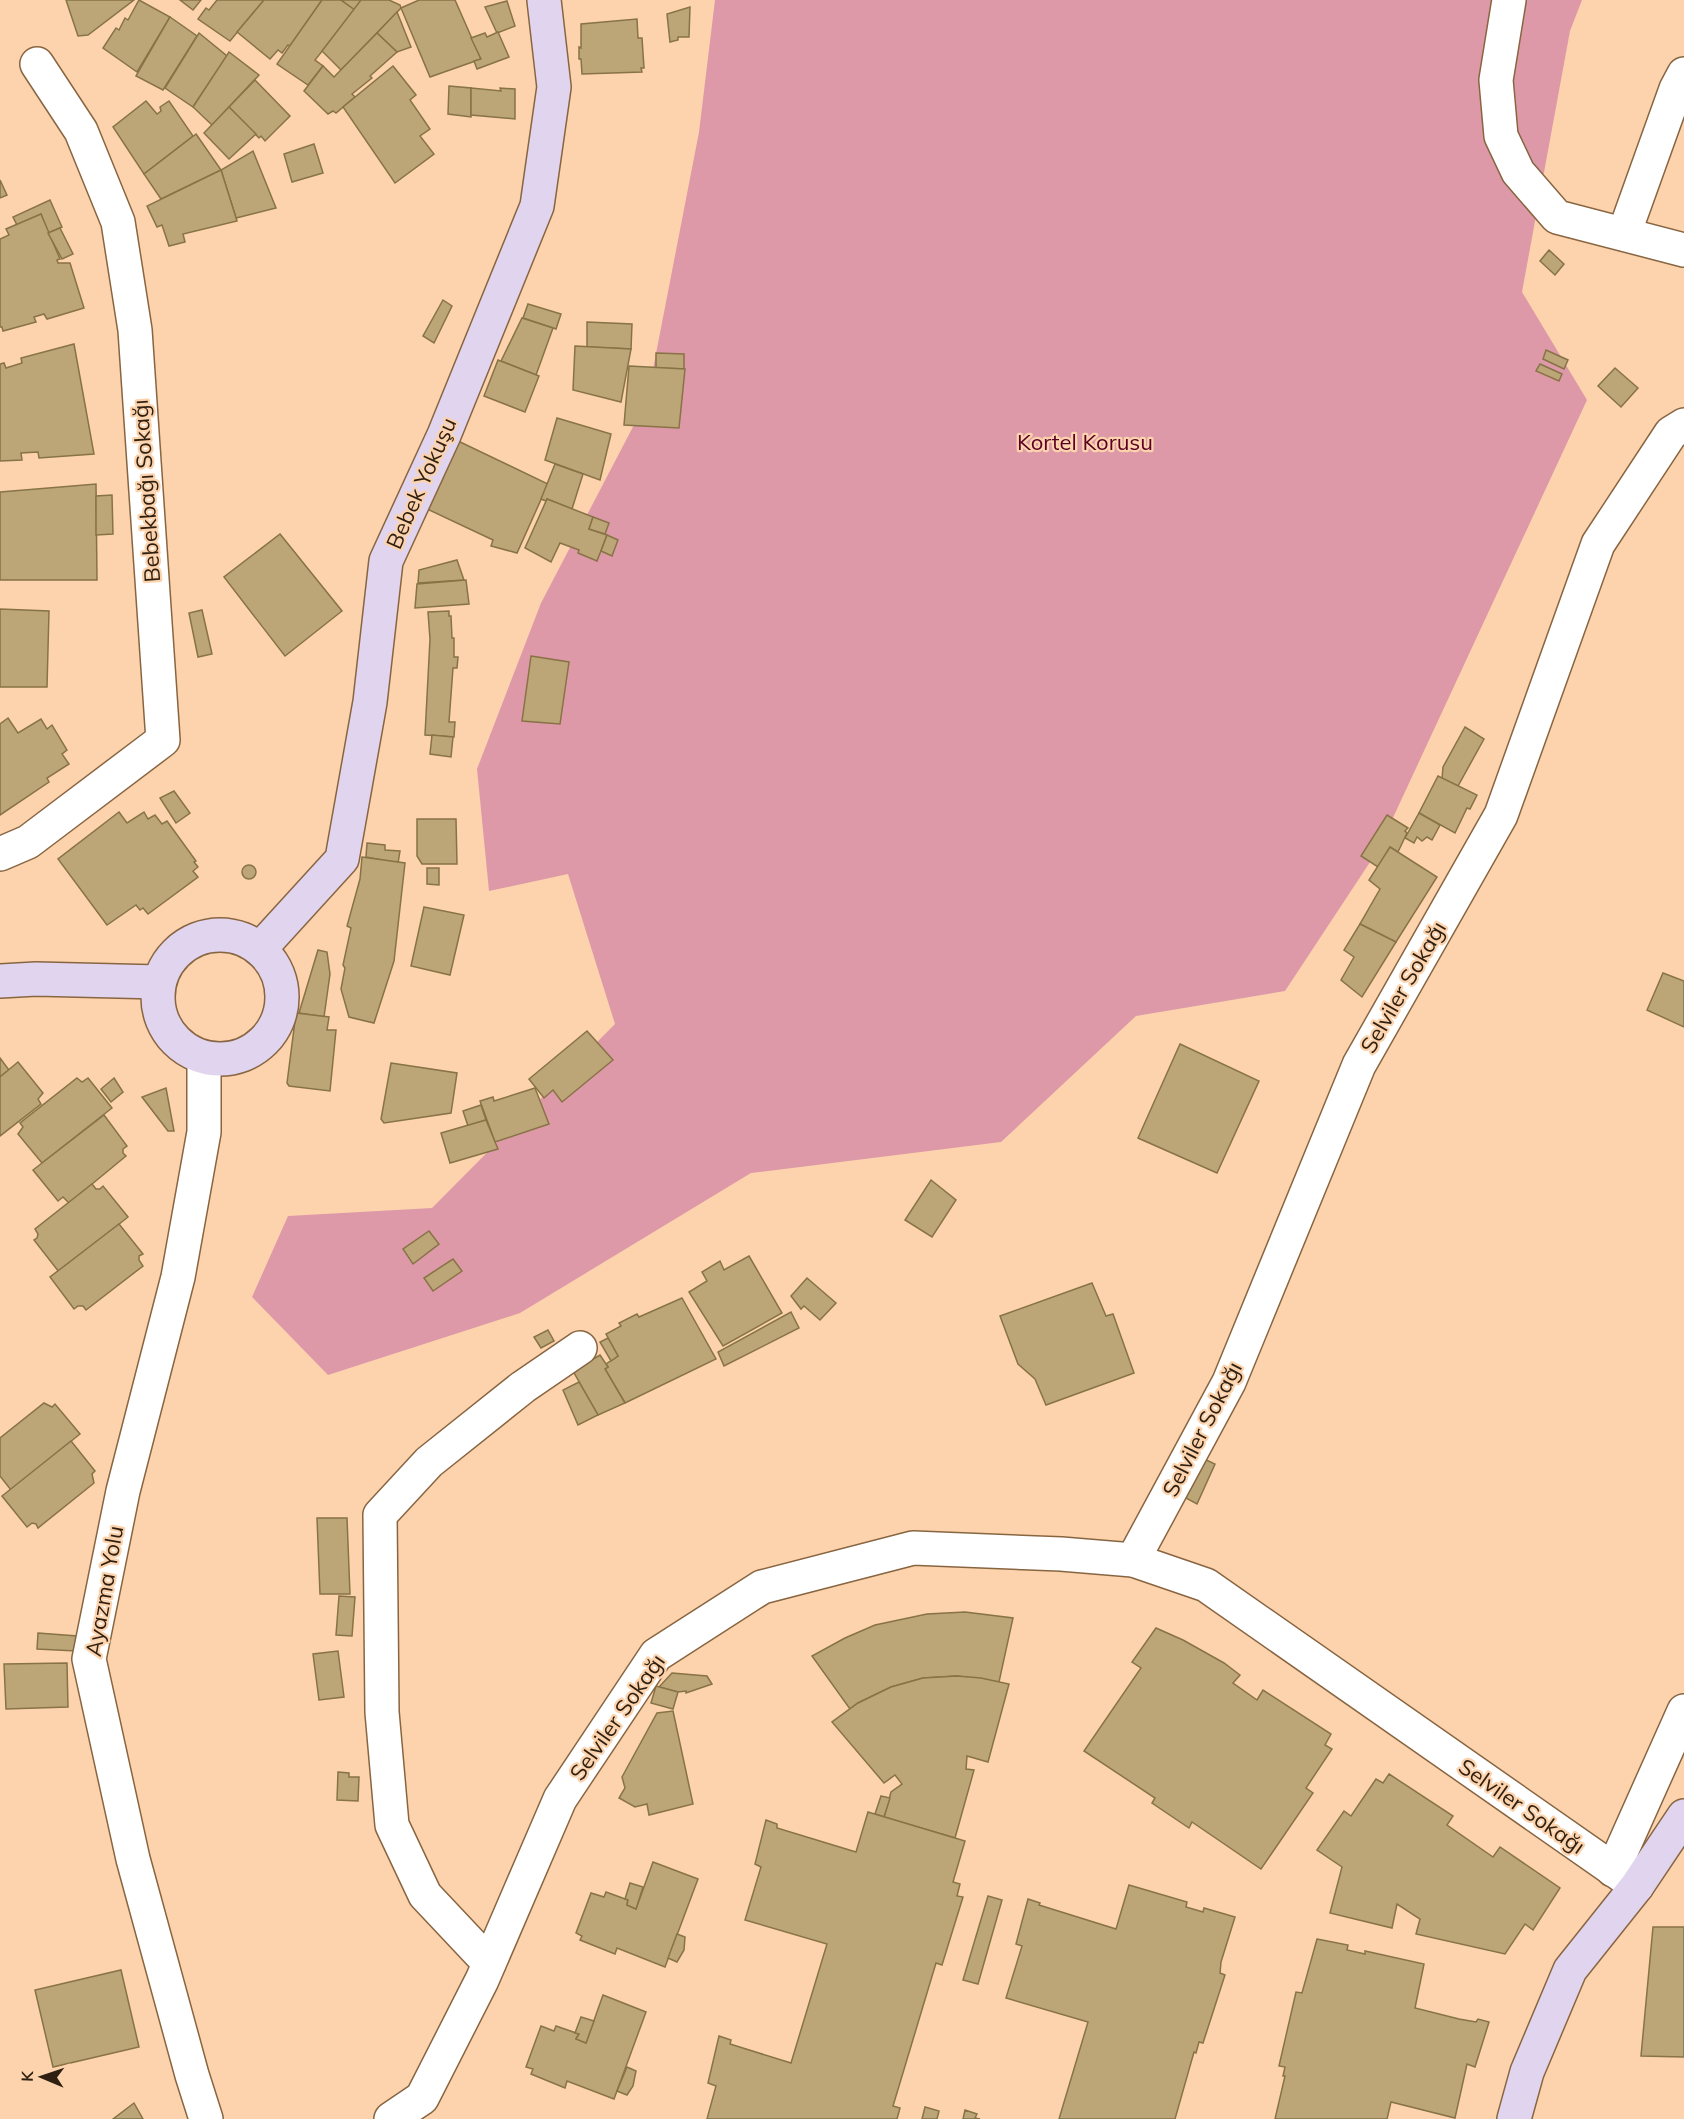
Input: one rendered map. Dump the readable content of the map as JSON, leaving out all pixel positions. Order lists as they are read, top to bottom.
{
  "streets": {
    "street": [
      "Bebek Yokuşu",
      "Bebekbağı Sokağı",
      "Selviler Sokağı",
      "Ayazma Yolu"
    ]
  },
  "crossings": [
    ["Bebek Yokuşu", "Ayazma Yolu"]
  ],
  "parks": ["Kortel Korusu"],
  "north": "left"
}
